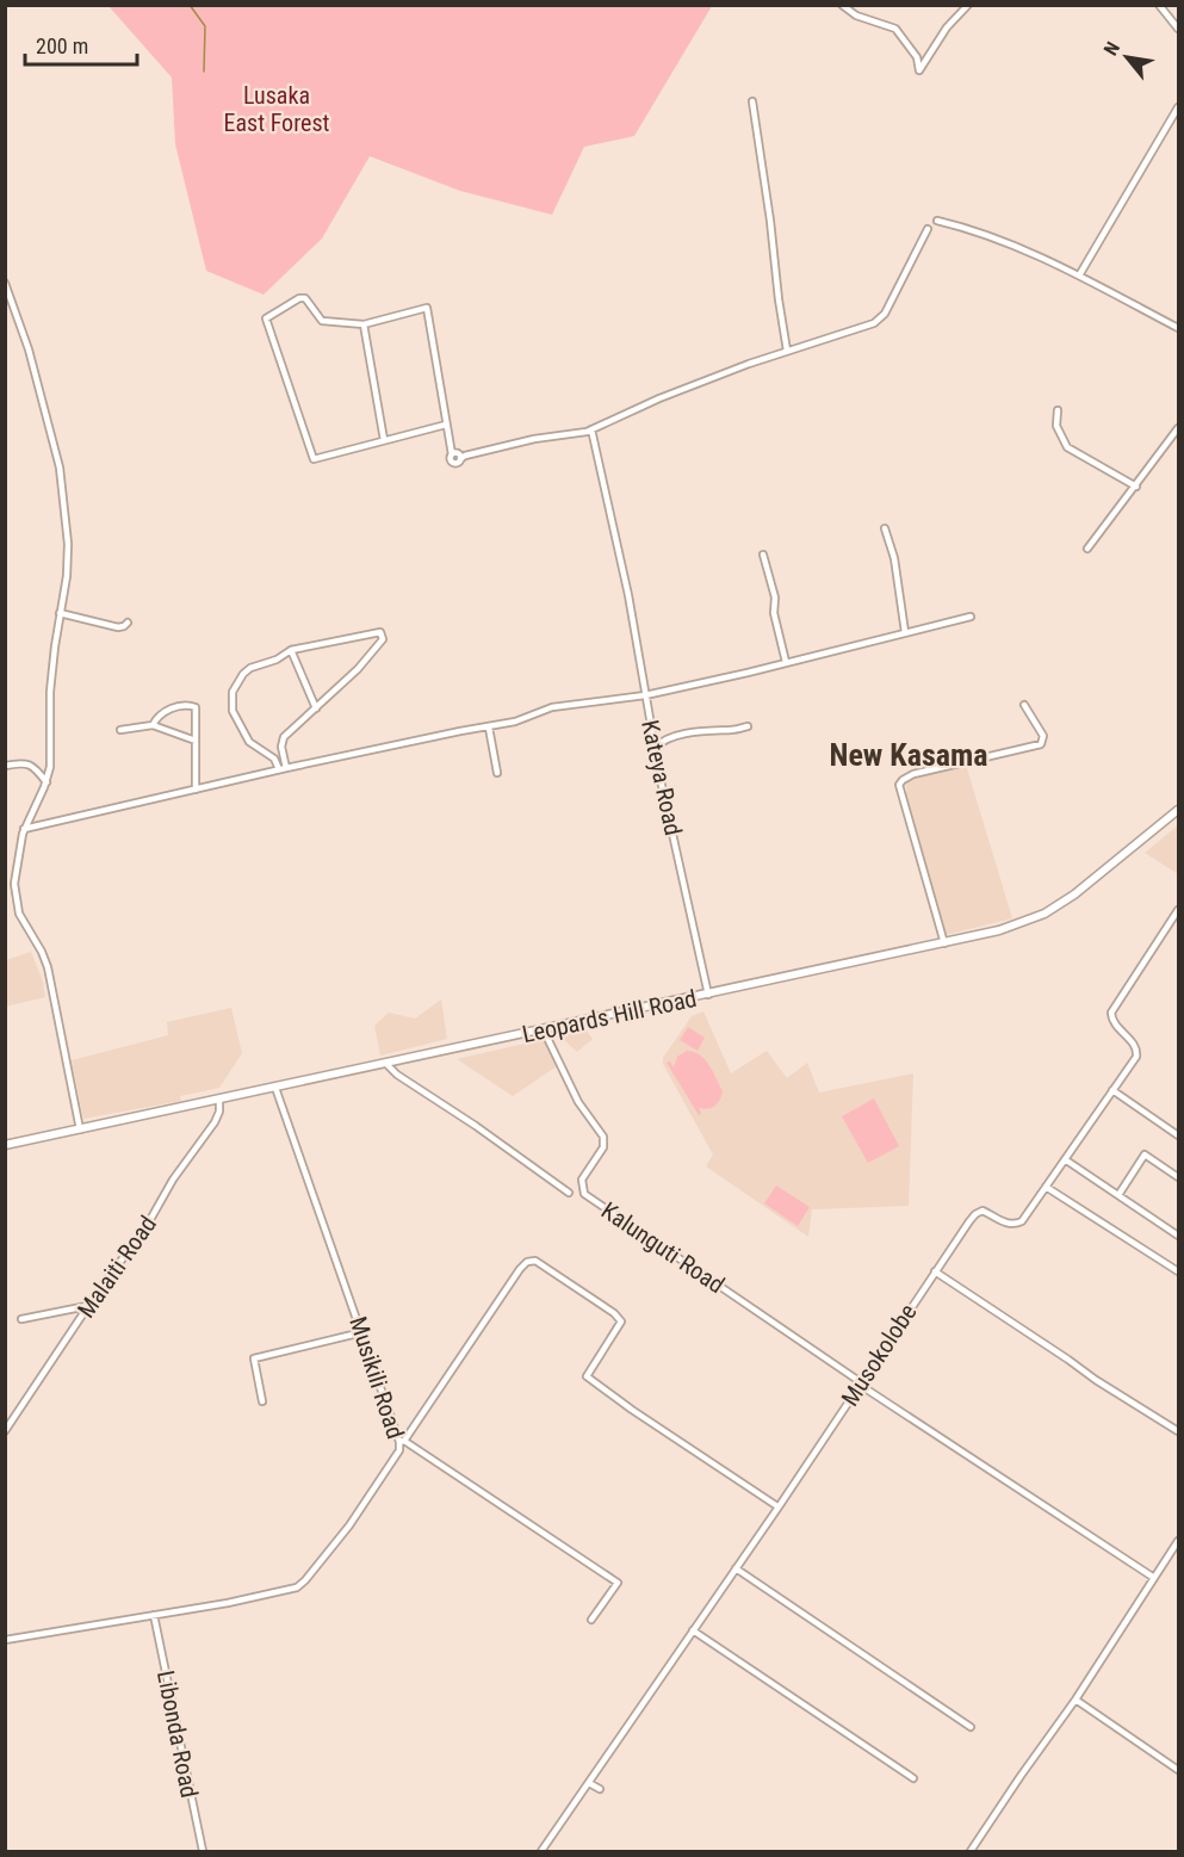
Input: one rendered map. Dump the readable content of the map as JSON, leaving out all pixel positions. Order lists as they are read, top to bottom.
{
  "streets": {
    "main road": ["Leopards Hill Road"],
    "street": [
      "Kateya Road",
      "Kalunguti Road",
      "Malaiti Road",
      "Musokolobe",
      "Musikili Road",
      "Libonda Road"
    ]
  },
  "crossings": [
    ["Kateya Road", "Leopards Hill Road"],
    ["Leopards Hill Road", "Kalunguti Road"],
    ["Leopards Hill Road", "Malaiti Road"],
    ["Leopards Hill Road", "Musikili Road"],
    ["Kalunguti Road", "Musokolobe"],
    ["Musikili Road", "Libonda Road"]
  ],
  "districts": ["New Kasama"],
  "parks": ["Lusaka East Forest"],
  "scale_bar": "200 m",
  "north": "top left"
}
